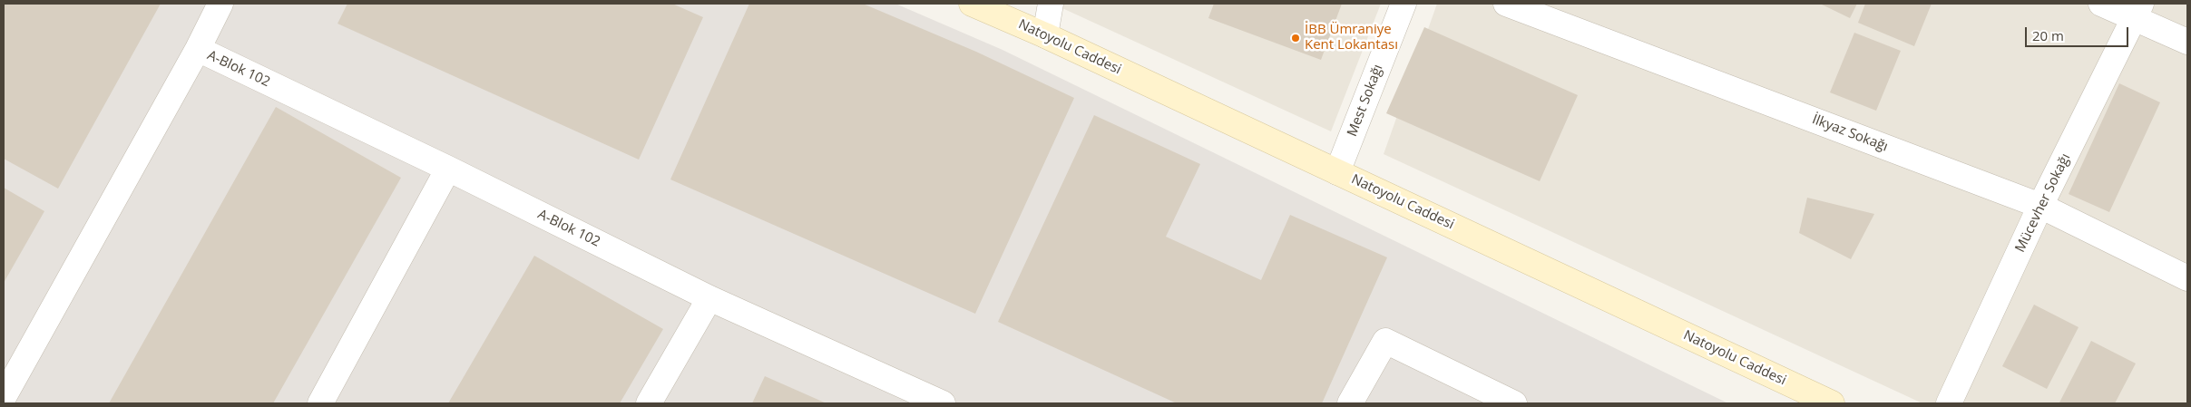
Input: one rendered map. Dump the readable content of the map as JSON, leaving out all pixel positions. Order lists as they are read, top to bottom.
{
  "streets": {
    "main road": ["Natoyolu Caddesi"],
    "street": [
      "A-Blok 102",
      "Mest Sokağı",
      "İlkyaz Sokağı",
      "Mücevher Sokağı"
    ]
  },
  "crossings": [
    ["Natoyolu Caddesi", "Mest Sokağı"],
    ["İlkyaz Sokağı", "Mücevher Sokağı"]
  ],
  "places": ["İBB Ümraniye Kent Lokantası"],
  "scale_bar": "20 m"
}
